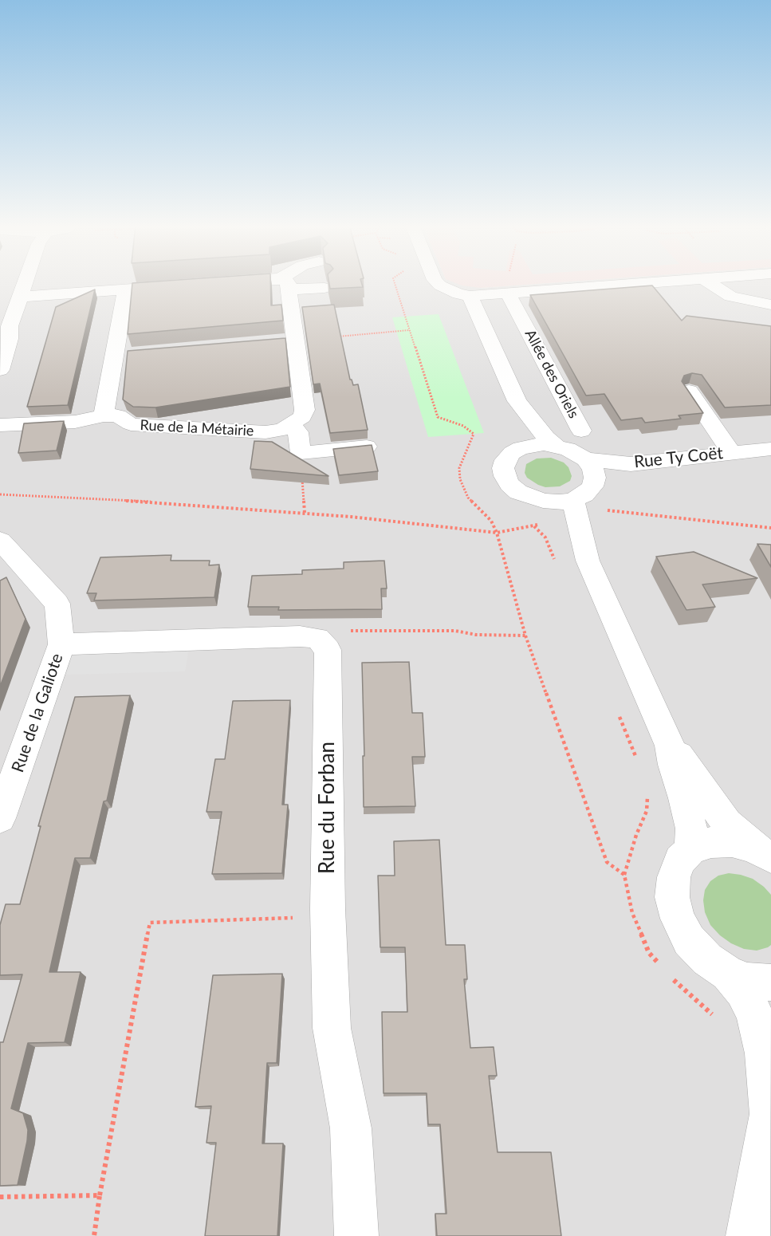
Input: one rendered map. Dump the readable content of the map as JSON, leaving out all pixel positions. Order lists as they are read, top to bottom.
{
  "streets": {
    "street": [
      "Allée des Oriels",
      "Rue de la Métairie",
      "Rue Ty Coët",
      "Rue de la Galiote",
      "Rue du Forban"
    ]
  }
}
